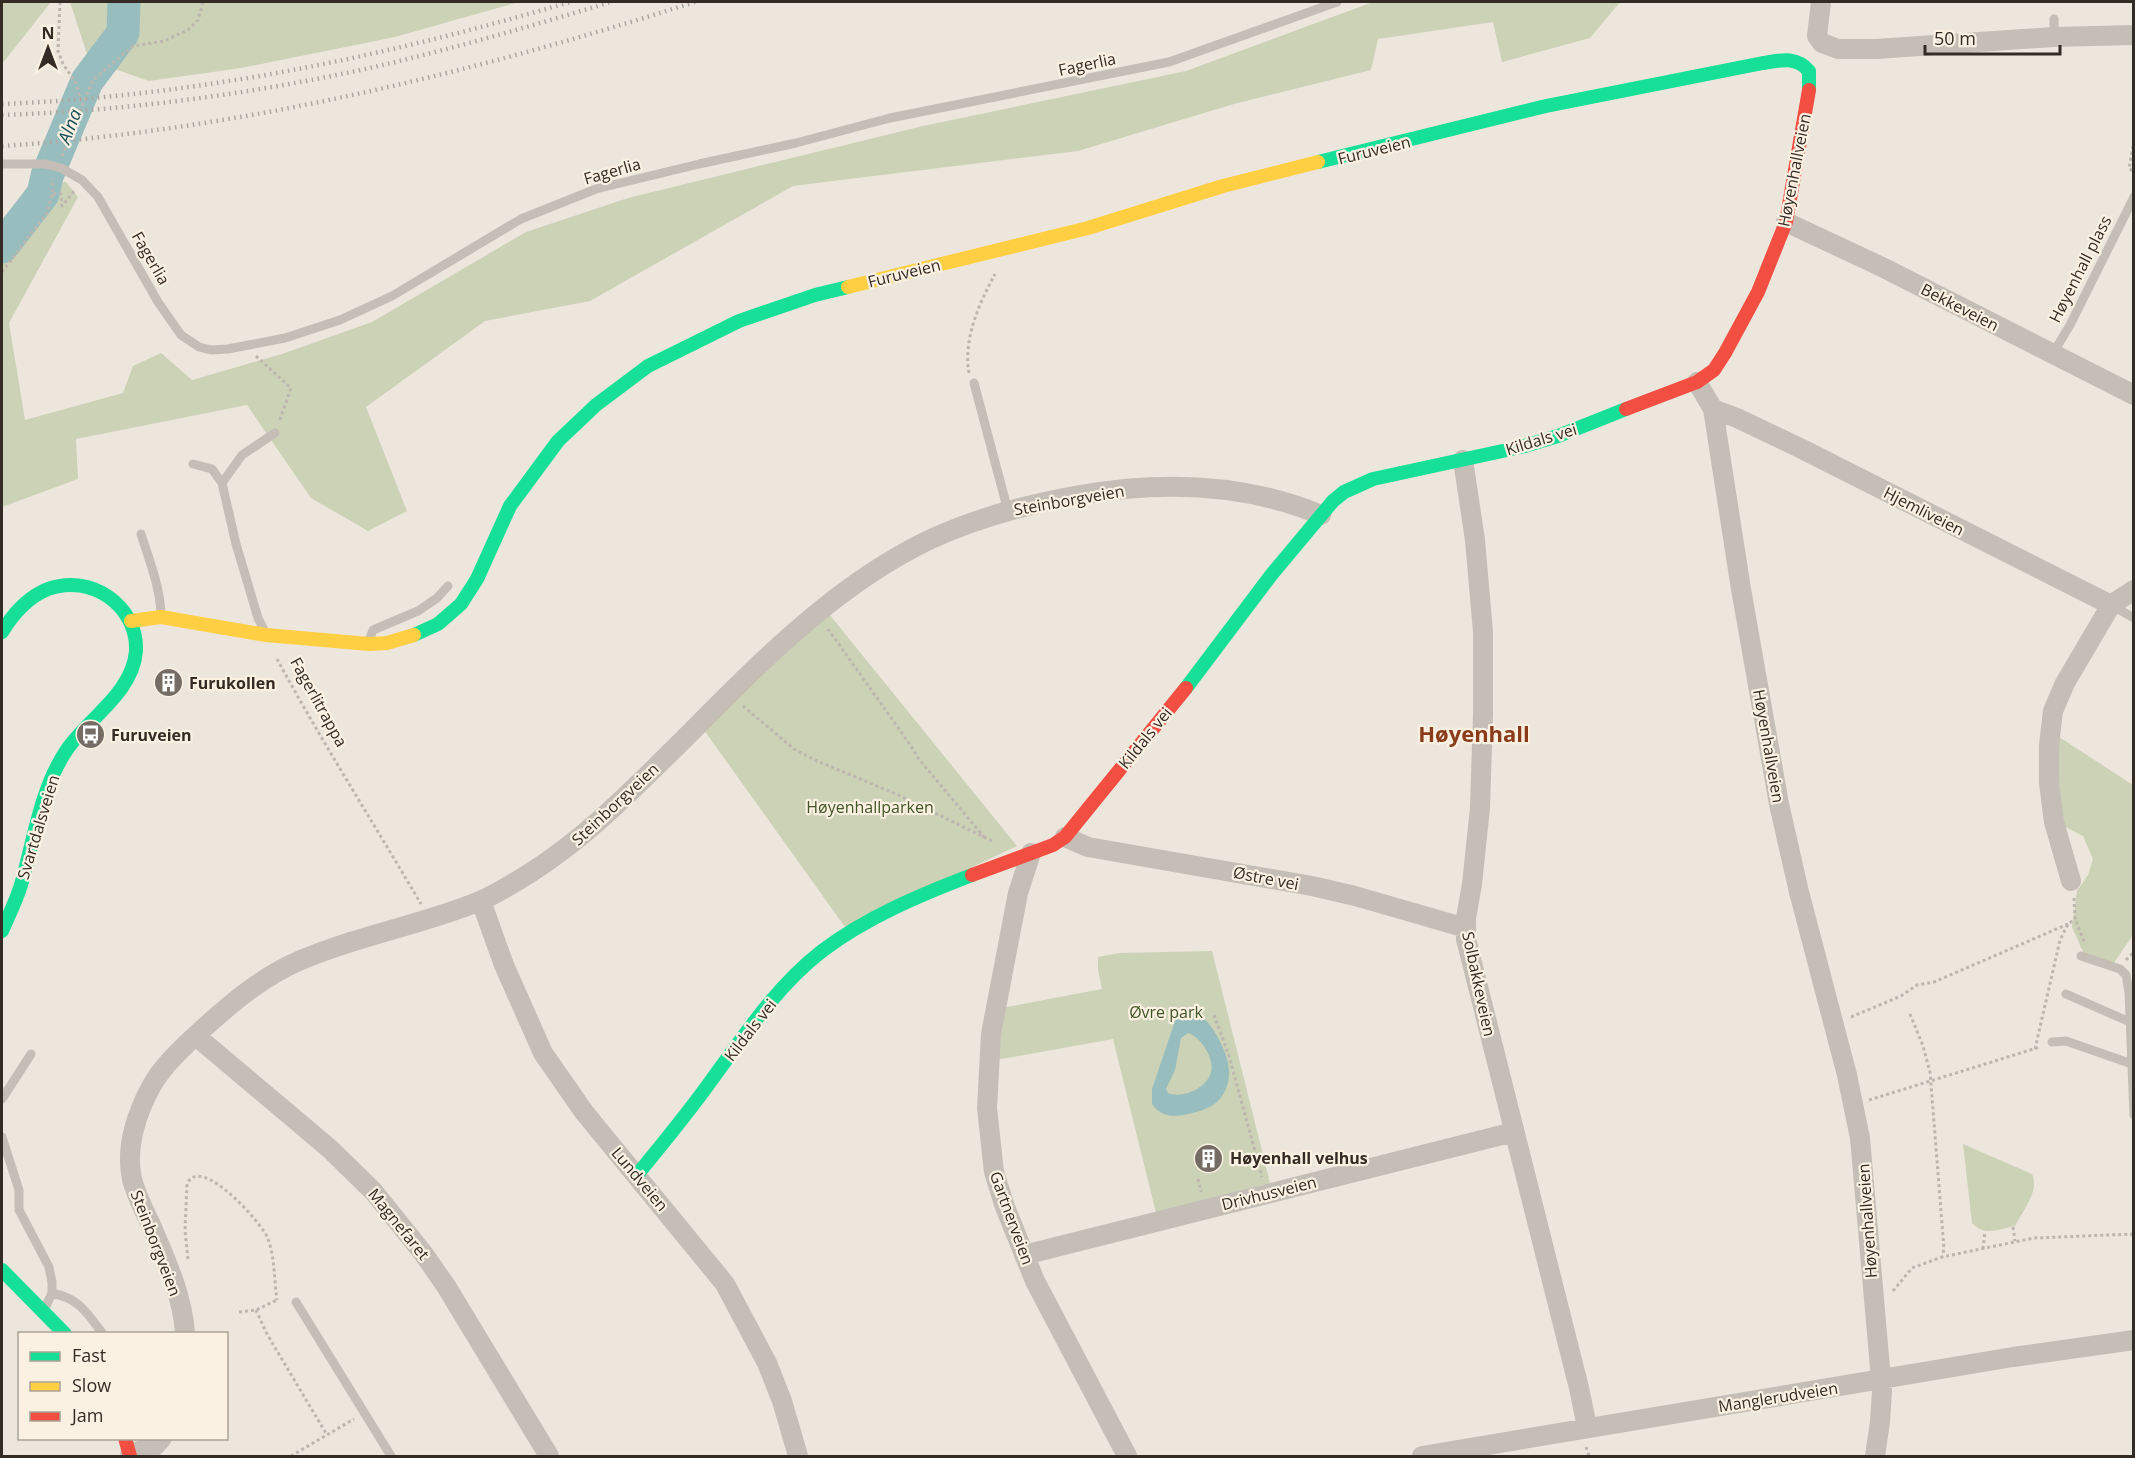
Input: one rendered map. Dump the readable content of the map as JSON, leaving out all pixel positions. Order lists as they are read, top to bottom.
{
  "streets": {
    "street": [
      "Furuveien",
      "Høyenhallveien",
      "Bekkeveien",
      "Kildals vei",
      "Steinborgveien",
      "Hjemliveien",
      "Svartdalsveien",
      "Østre vei",
      "Solbakkeveien",
      "Lundveien",
      "Drivhusveien",
      "Gartnerveien",
      "Magnefaret",
      "Manglerudveien"
    ],
    "lane": ["Fagerlia", "Høyenhall plass"],
    "path": ["Fagerlitrappa"]
  },
  "crossings": [
    ["Furuveien", "Høyenhallveien"],
    ["Furuveien", "Fagerlitrappa"],
    ["Furuveien", "Svartdalsveien"],
    ["Høyenhallveien", "Bekkeveien"],
    ["Høyenhallveien", "Kildals vei"],
    ["Høyenhallveien", "Hjemliveien"],
    ["Høyenhallveien", "Manglerudveien"],
    ["Høyenhall plass", "Bekkeveien"],
    ["Kildals vei", "Steinborgveien"],
    ["Kildals vei", "Østre vei"],
    ["Kildals vei", "Solbakkeveien"],
    ["Kildals vei", "Lundveien"],
    ["Kildals vei", "Gartnerveien"],
    ["Steinborgveien", "Fagerlitrappa"],
    ["Steinborgveien", "Lundveien"],
    ["Steinborgveien", "Magnefaret"],
    ["Østre vei", "Solbakkeveien"],
    ["Solbakkeveien", "Drivhusveien"],
    ["Solbakkeveien", "Manglerudveien"],
    ["Drivhusveien", "Gartnerveien"]
  ],
  "districts": ["Høyenhall"],
  "water": ["Alna"],
  "parks": ["Høyenhallparken", "Øvre park"],
  "places": {
    "building": ["Furukollen", "Høyenhall velhus"],
    "bus stop": ["Furuveien"]
  },
  "legend": ["Fast", "Slow", "Jam"],
  "scale_bar": "50 m",
  "north": "top"
}
